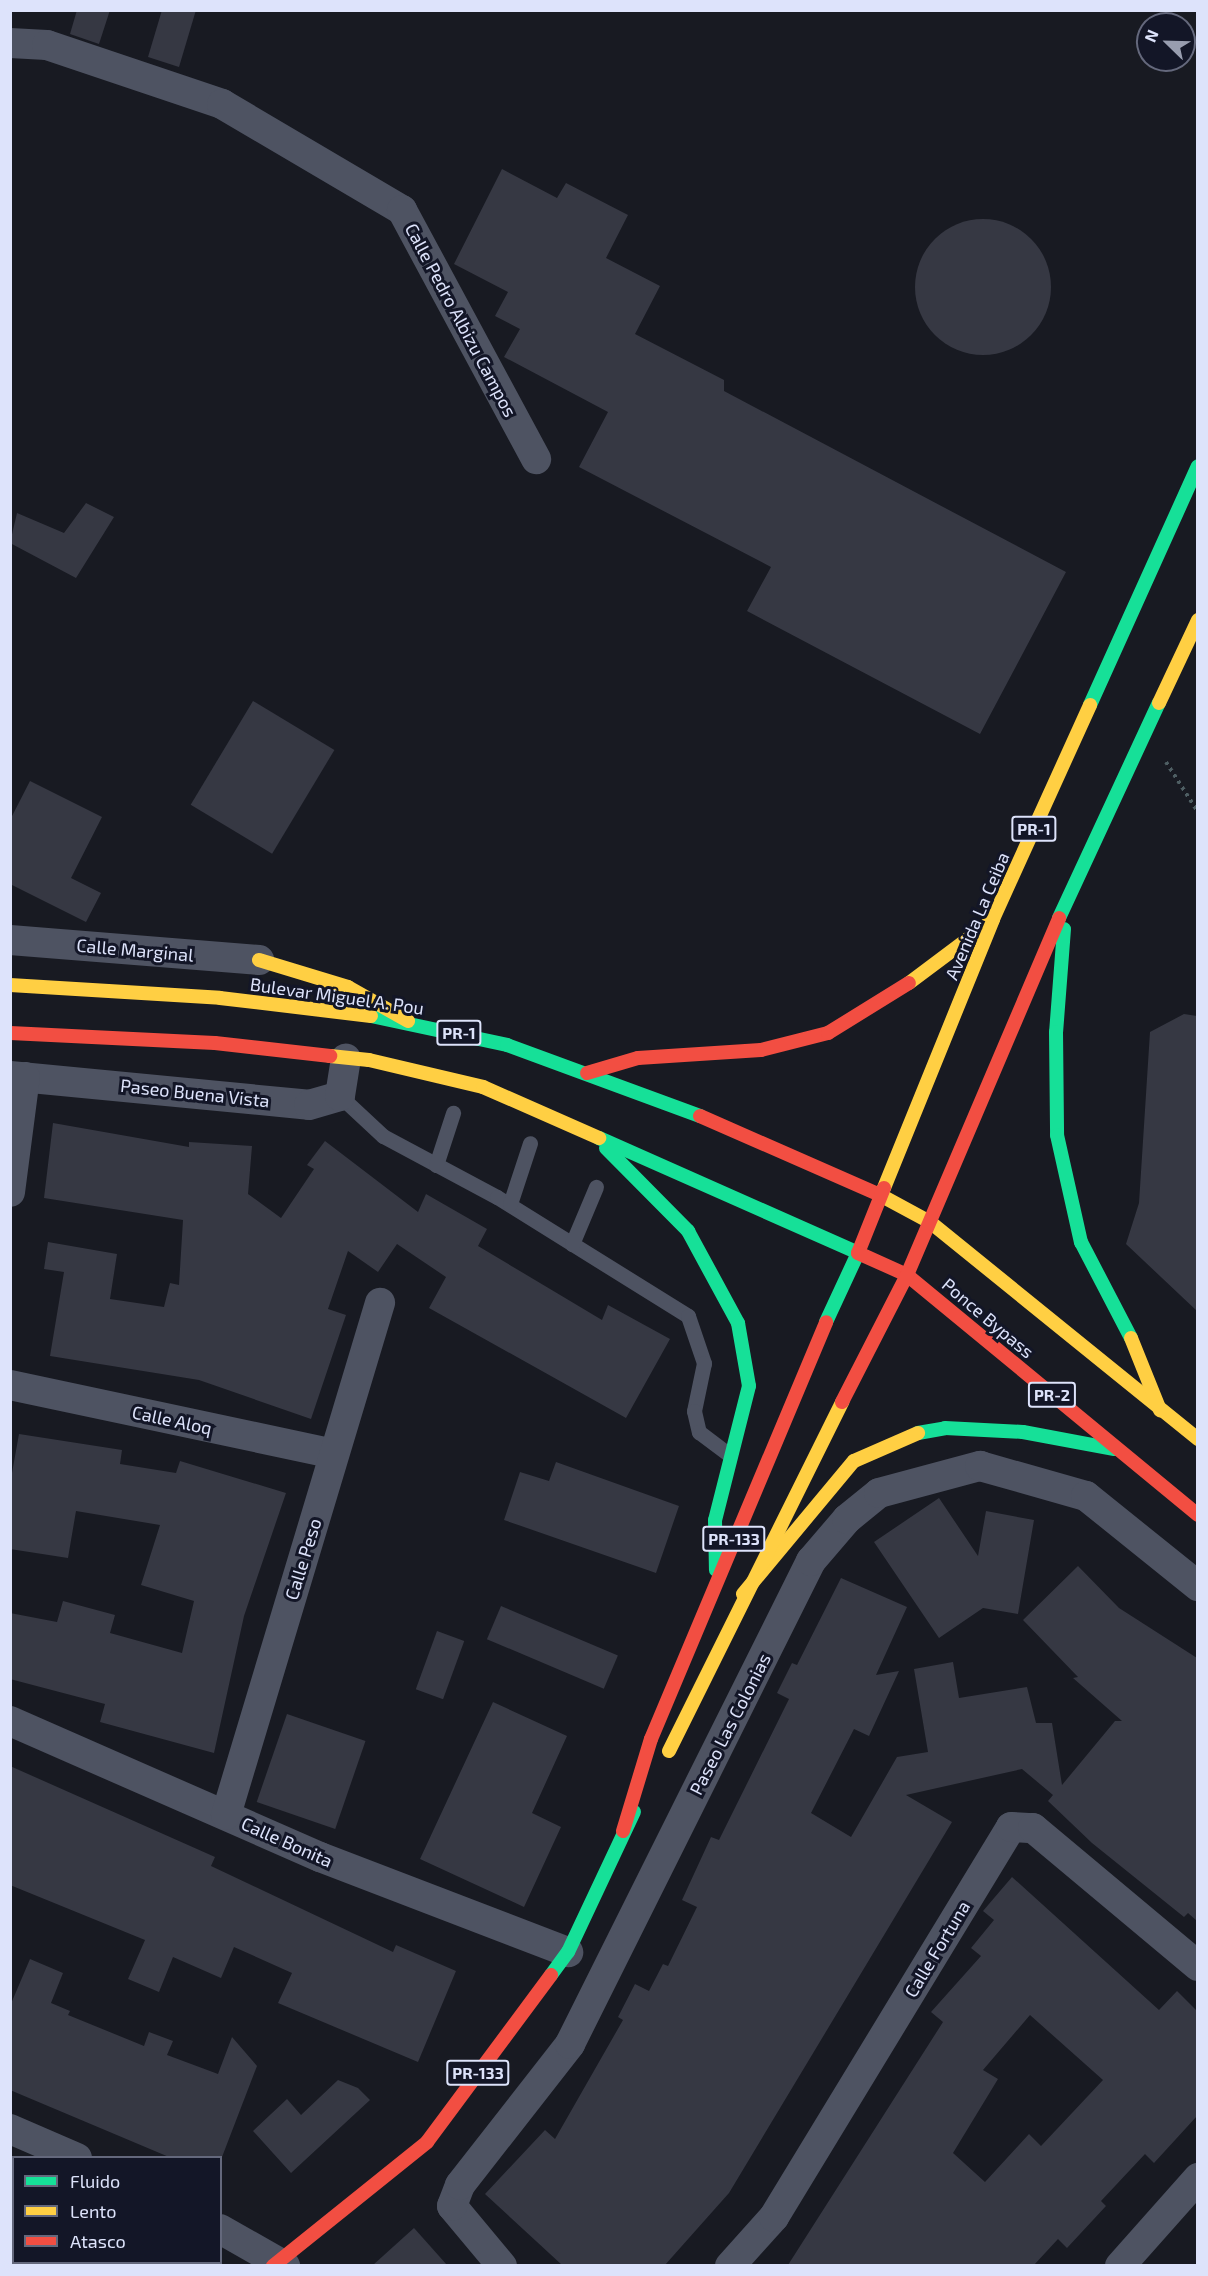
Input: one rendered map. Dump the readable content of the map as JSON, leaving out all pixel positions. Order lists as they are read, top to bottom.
{
  "streets": {
    "main road": [
      "PR-1",
      "Avenida La Ceiba",
      "Bulevar Miguel A. Pou",
      "Ponce Bypass",
      "PR-2",
      "PR-133"
    ],
    "street": [
      "Calle Pedro Albizu Campos",
      "Calle Marginal",
      "Paseo Buena Vista",
      "Calle Aloq",
      "Calle Peso",
      "Paseo Las Colonias",
      "Calle Bonita",
      "Calle Fortuna"
    ]
  },
  "crossings": [
    ["Avenida La Ceiba", "Bulevar Miguel A. Pou"],
    ["Avenida La Ceiba", "Ponce Bypass"],
    ["Avenida La Ceiba", "PR-133"],
    ["Bulevar Miguel A. Pou", "Ponce Bypass"],
    ["Ponce Bypass", "PR-133"],
    ["Calle Aloq", "Calle Peso"],
    ["PR-133", "Calle Bonita"],
    ["Calle Peso", "Calle Bonita"]
  ],
  "legend": ["Fluido", "Lento", "Atasco"],
  "north": "top left"
}
